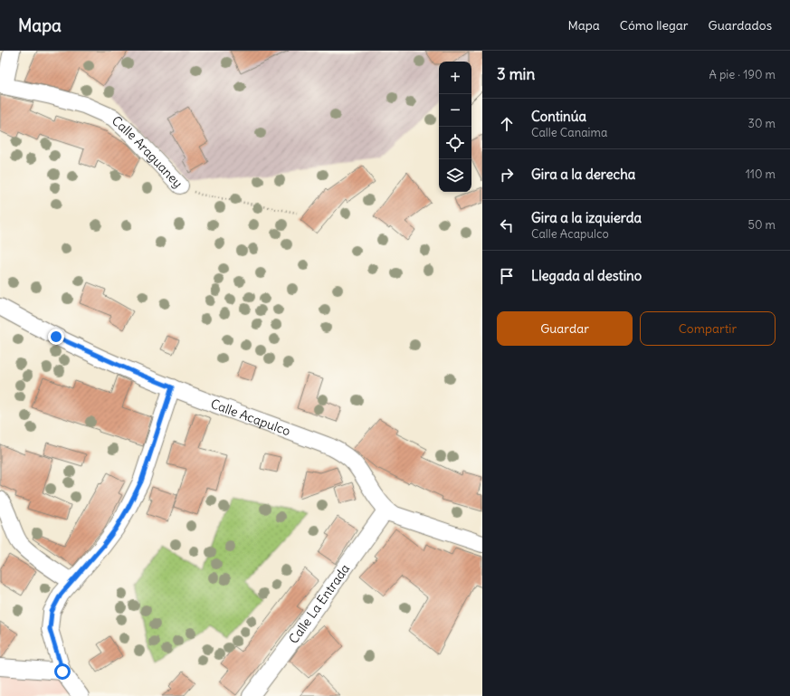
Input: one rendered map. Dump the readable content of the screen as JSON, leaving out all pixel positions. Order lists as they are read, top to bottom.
{
  "streets": {
    "street": ["Calle Araguaney", "Calle Acapulco", "Calle La Entrada"]
  },
  "crossings": [
    ["Calle Acapulco", "Calle La Entrada"]
  ],
  "page": {
    "header": "Mapa",
    "nav": ["Mapa", "Cómo llegar", "Guardados"],
    "heading": ["3 min", "A pie · 190 m"],
    "map_buttons": ["+", "−"],
    "list": [
      ["Continúa", "Calle Canaima", "30 m"],
      ["Gira a la derecha", "110 m"],
      ["Gira a la izquierda", "Calle Acapulco", "50 m"],
      "Llegada al destino"
    ],
    "buttons": ["Guardar", "Compartir"]
  }
}
